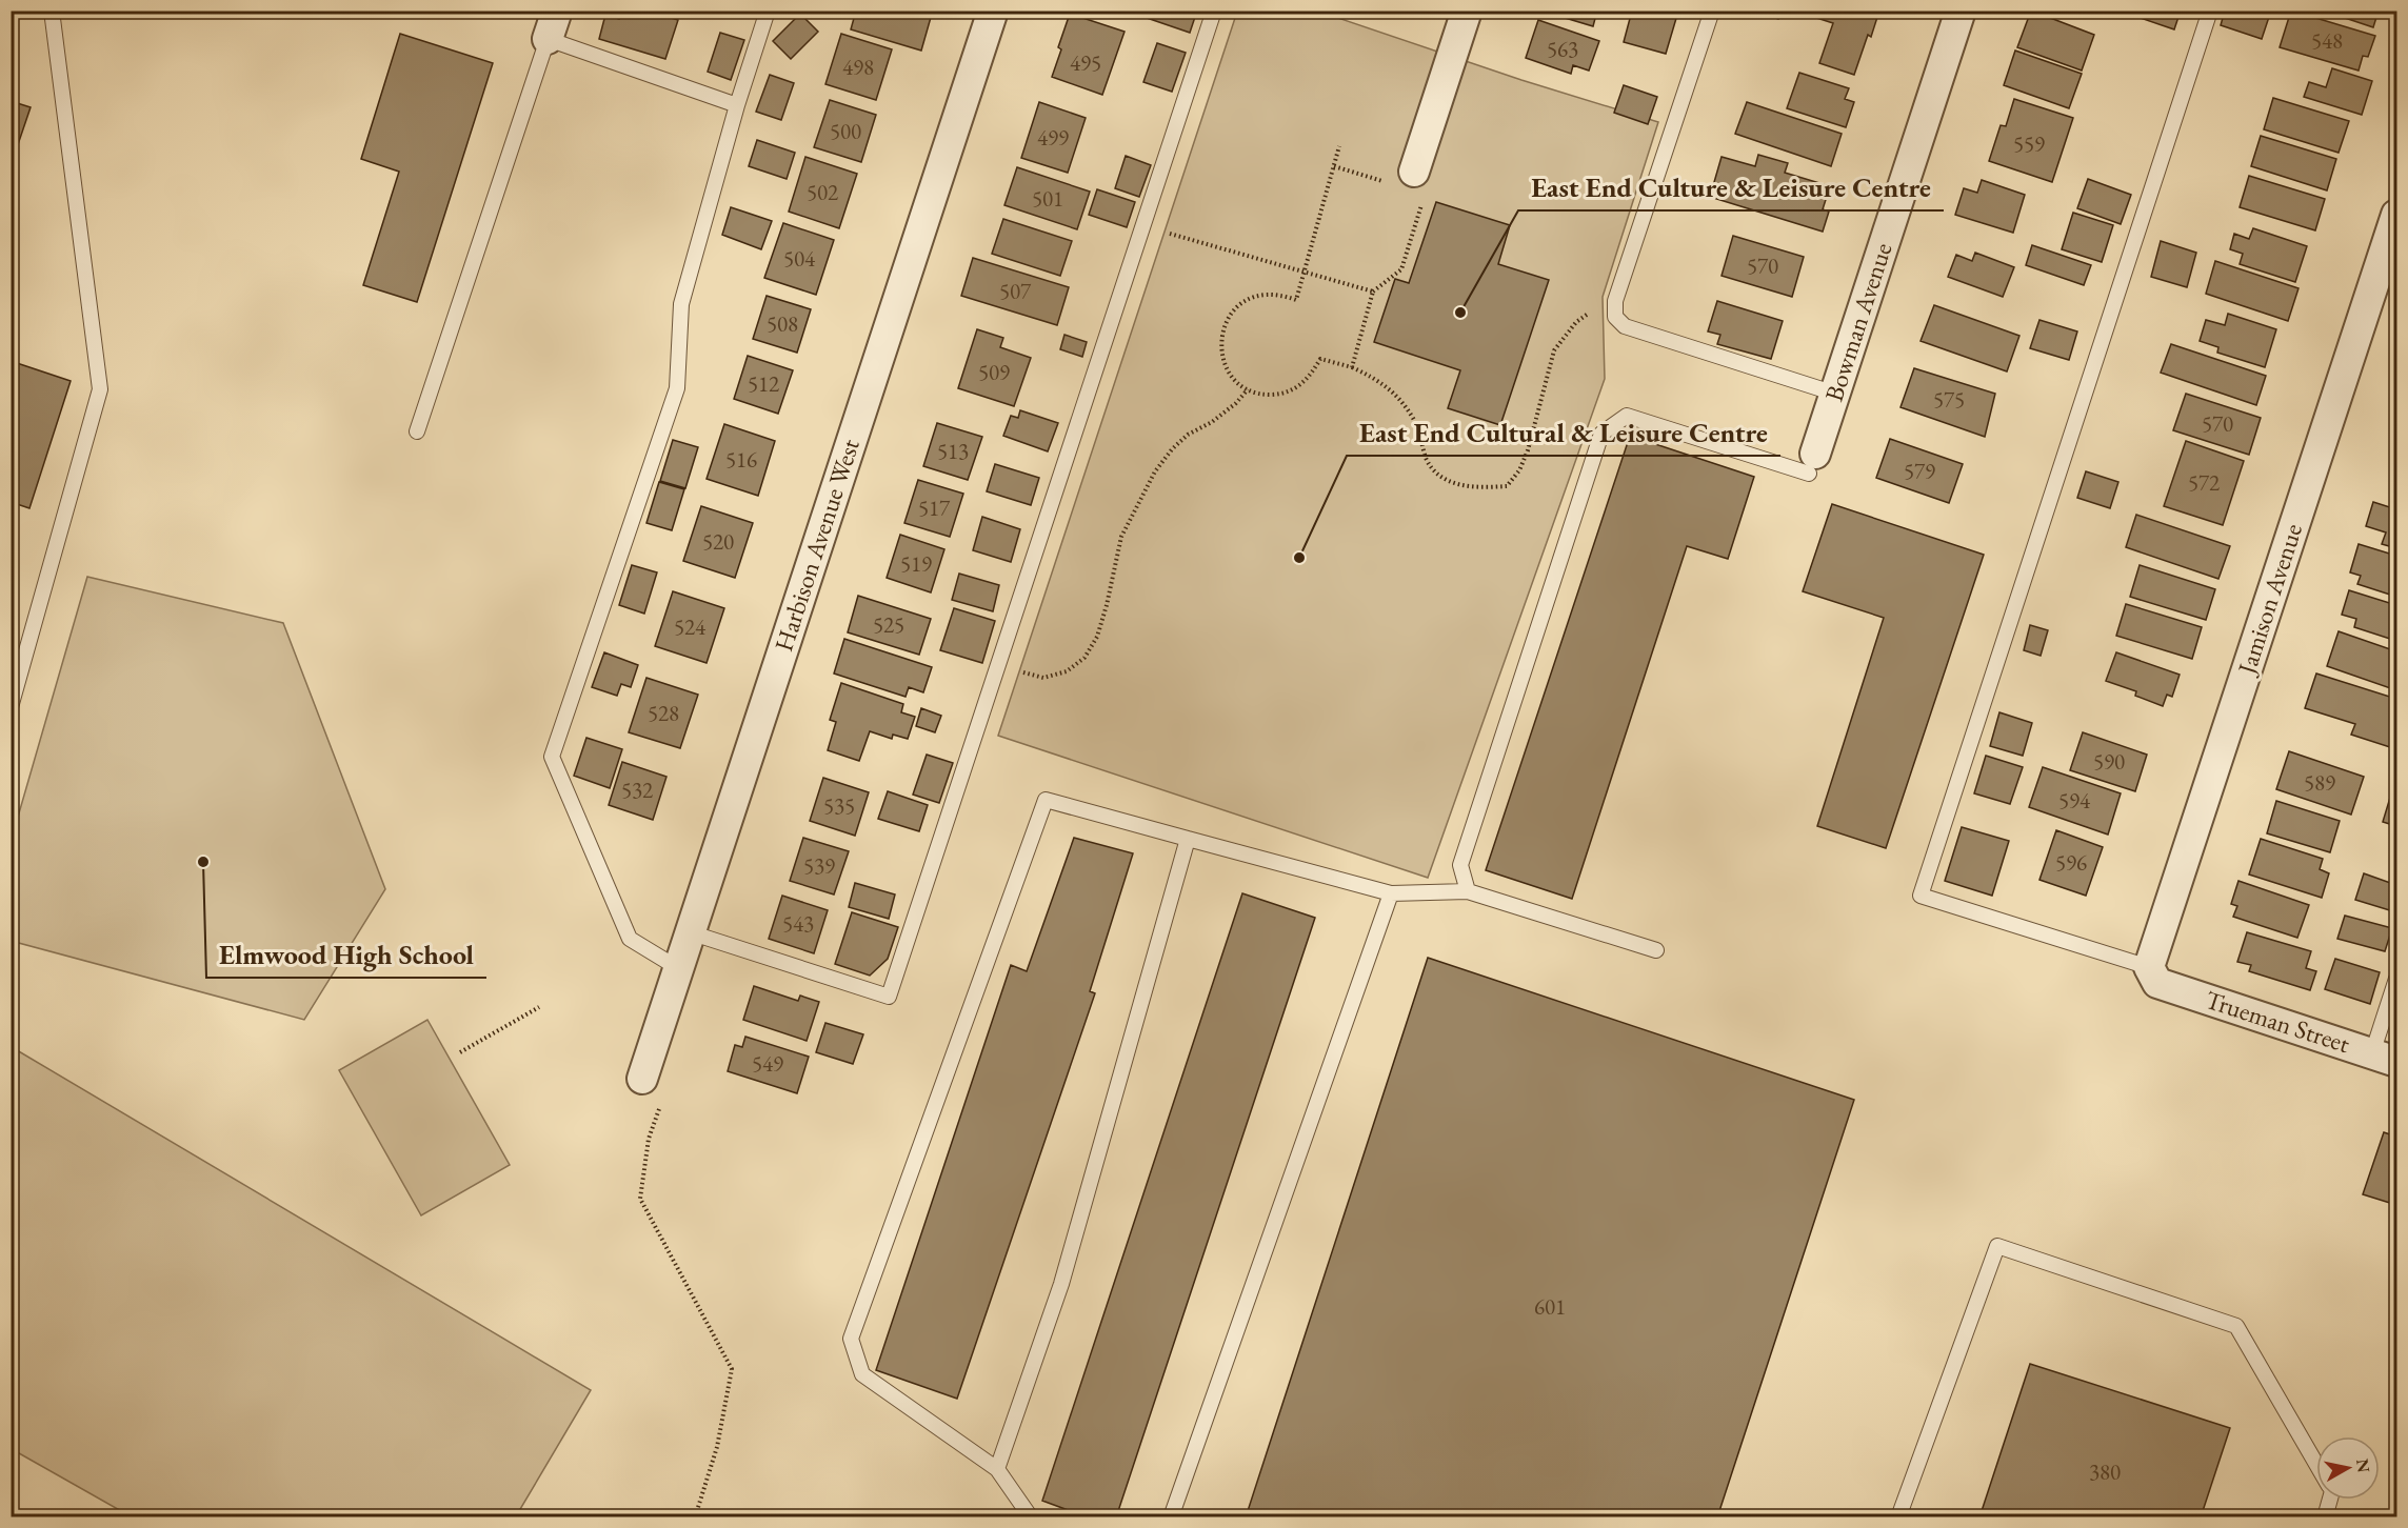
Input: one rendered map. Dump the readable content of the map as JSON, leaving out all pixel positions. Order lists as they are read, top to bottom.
{
  "streets": {
    "street": [
      "Bowman Avenue",
      "Harbison Avenue West",
      "Jamison Avenue",
      "Trueman Street"
    ]
  },
  "crossings": [
    ["Jamison Avenue", "Trueman Street"]
  ],
  "places": ["East End Culture & Leisure Centre", "East End Cultural & Leisure Centre", "Elmwood High School"],
  "house_numbers": [
    "548",
    "563",
    "495",
    "498",
    "500",
    "499",
    "559",
    "502",
    "501",
    "504",
    "570",
    "507",
    "508",
    "509",
    "512",
    "575",
    "570",
    "513",
    "516",
    "579",
    "572",
    "517",
    "520",
    "519",
    "525",
    "524",
    "528",
    "590",
    "589",
    "532",
    "594",
    "535",
    "596",
    "539",
    "543",
    "549",
    "601",
    "380"
  ],
  "north": "right"
}
